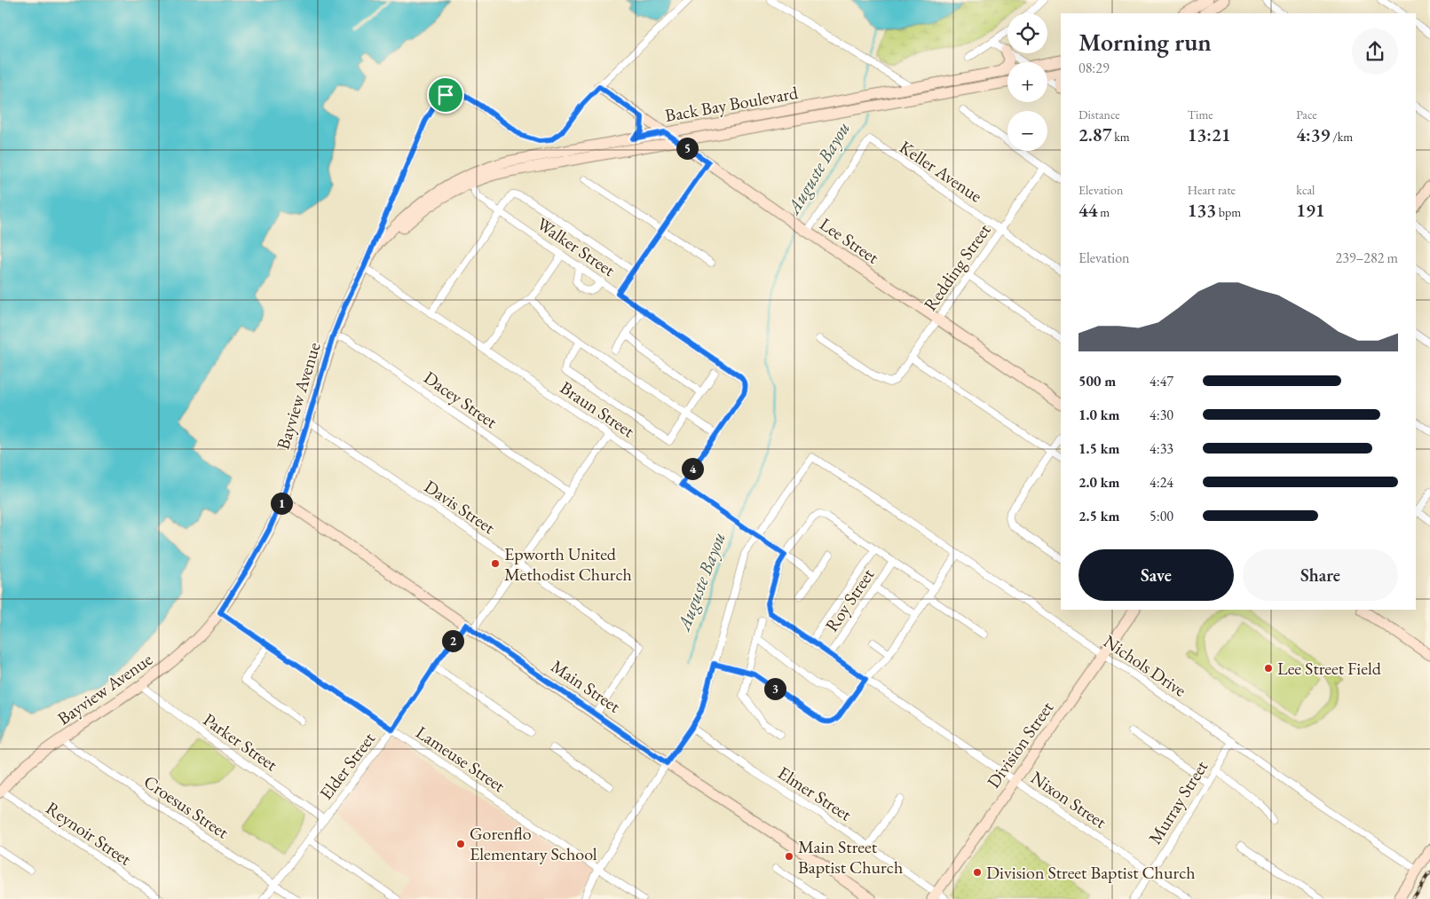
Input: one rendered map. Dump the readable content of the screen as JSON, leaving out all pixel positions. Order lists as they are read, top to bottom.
{
  "streets": {
    "main road": [
      "Back Bay Boulevard",
      "Lee Street",
      "Bayview Avenue",
      "Main Street",
      "Division Street"
    ],
    "street": [
      "Keller Avenue",
      "Walker Street",
      "Redding Street",
      "Dacey Street",
      "Braun Street",
      "Davis Street",
      "Roy Street",
      "Nichols Drive",
      "Parker Street",
      "Lameuse Street",
      "Elder Street",
      "Elmer Street",
      "Nixon Street",
      "Murray Street",
      "Croesus Street",
      "Reynoir Street"
    ]
  },
  "crossings": [
    ["Back Bay Boulevard", "Lee Street"],
    ["Back Bay Boulevard", "Walker Street"],
    ["Back Bay Boulevard", "Bayview Avenue"],
    ["Back Bay Boulevard", "Braun Street"],
    ["Keller Avenue", "Lee Street"],
    ["Keller Avenue", "Redding Street"],
    ["Lee Street", "Redding Street"],
    ["Lee Street", "Bayview Avenue"],
    ["Walker Street", "Braun Street"],
    ["Bayview Avenue", "Dacey Street"],
    ["Bayview Avenue", "Braun Street"],
    ["Bayview Avenue", "Davis Street"],
    ["Bayview Avenue", "Main Street"],
    ["Bayview Avenue", "Parker Street"],
    ["Bayview Avenue", "Lameuse Street"],
    ["Bayview Avenue", "Croesus Street"],
    ["Bayview Avenue", "Reynoir Street"],
    ["Braun Street", "Nichols Drive"],
    ["Braun Street", "Nixon Street"],
    ["Davis Street", "Main Street"],
    ["Roy Street", "Nixon Street"],
    ["Nichols Drive", "Division Street"],
    ["Nichols Drive", "Murray Street"],
    ["Main Street", "Elder Street"],
    ["Parker Street", "Elder Street"],
    ["Division Street", "Elmer Street"],
    ["Division Street", "Nixon Street"],
    ["Lameuse Street", "Elder Street"],
    ["Elder Street", "Croesus Street"],
    ["Nixon Street", "Murray Street"]
  ],
  "water": ["Auguste Bayou"],
  "places": [
    "Epworth United Methodist Church",
    "Lee Street Field",
    "Gorenflo Elementary School",
    "Main Street Baptist Church",
    "Division Street Baptist Church"
  ],
  "page": {
    "map_buttons": ["+", "−"],
    "heading": ["Morning run", "08:29"],
    "stats": [
      ["Distance", "2.87 km"],
      ["Time", "13:21"],
      ["Pace", "4:39 /km"],
      ["Elevation", "44 m"],
      ["Heart rate", "133 bpm"],
      ["kcal", "191"]
    ],
    "pins": [
      "5",
      "4",
      "1",
      "2",
      "3"
    ],
    "chart": ["Elevation", "239–282 m"],
    "list": [
      {
        "name": "500 m",
        "note": "4:47"
      },
      {
        "name": "1.0 km",
        "note": "4:30"
      },
      {
        "name": "1.5 km",
        "note": "4:33"
      },
      {
        "name": "2.0 km",
        "note": "4:24"
      },
      {
        "name": "2.5 km",
        "note": "5:00"
      }
    ],
    "buttons": ["Save", "Share"]
  }
}
